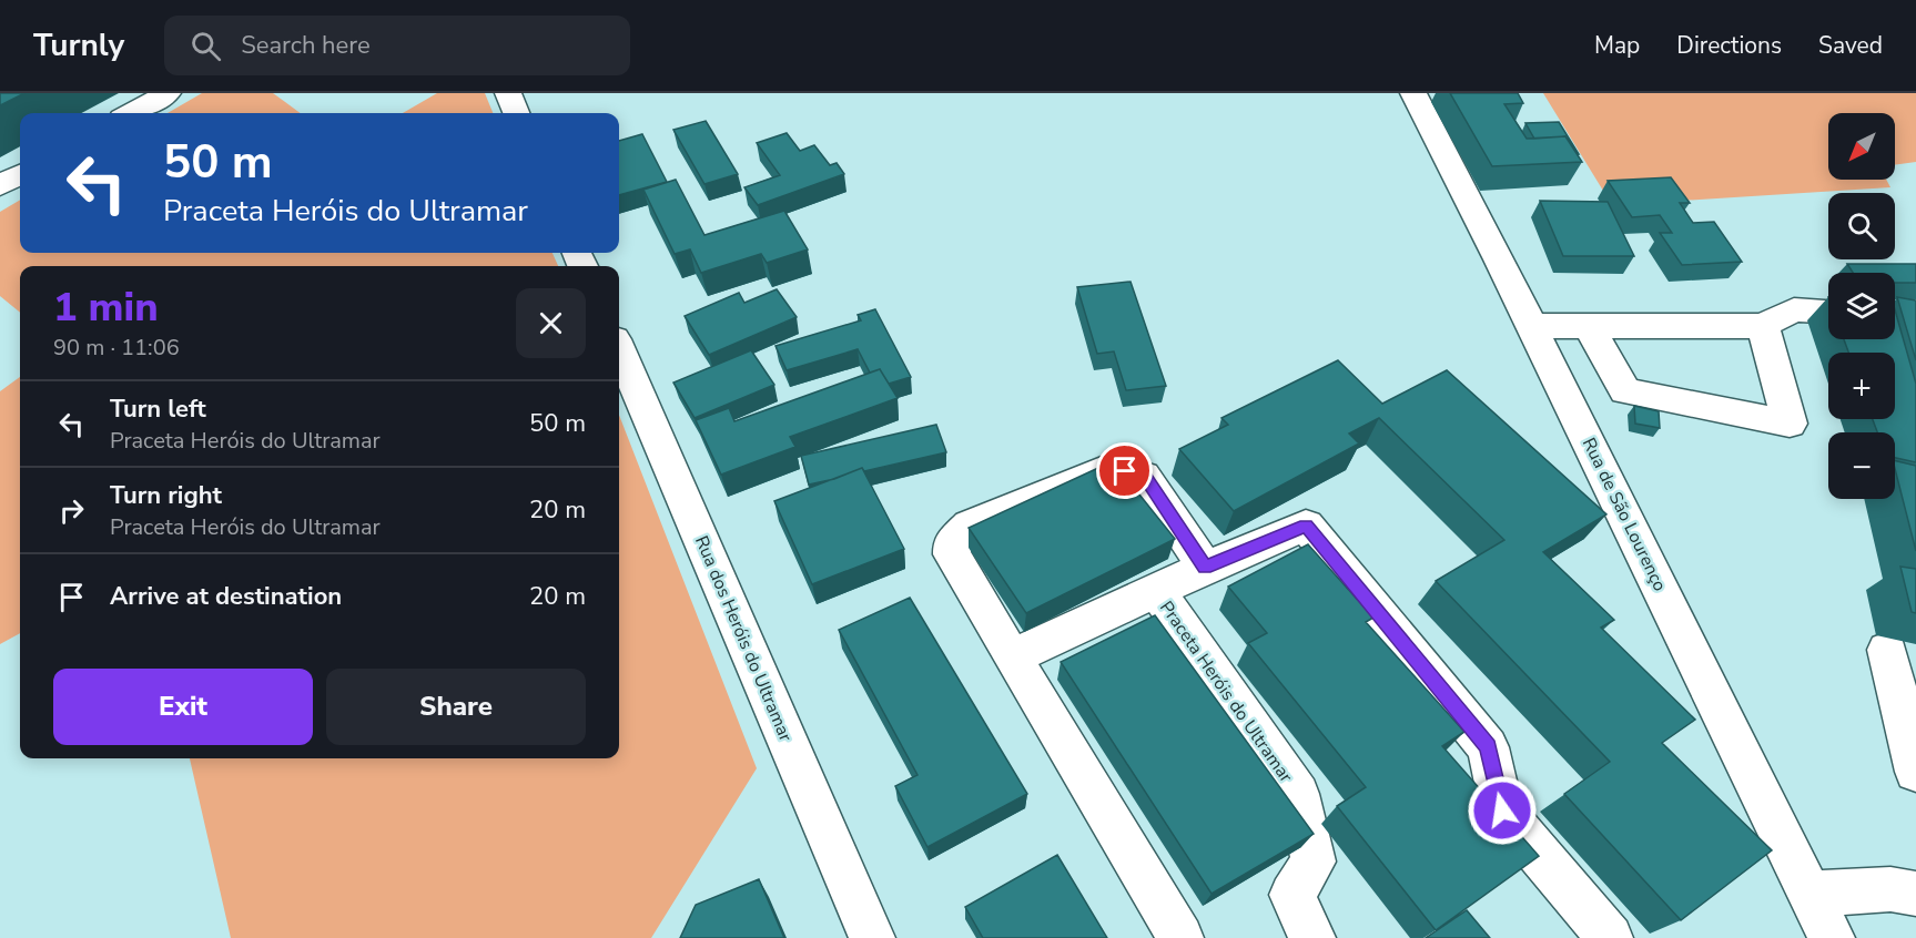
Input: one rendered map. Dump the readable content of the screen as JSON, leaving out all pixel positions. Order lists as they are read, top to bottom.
{
  "streets": {
    "street": ["Rua de São Lourenço", "Rua dos Heróis do Ultramar", "Praceta Heróis do Ultramar"]
  },
  "north": "bottom left",
  "page": {
    "header": "Turnly",
    "search": "Search here",
    "nav": ["Map", "Directions", "Saved"],
    "map_buttons": ["+", "−"],
    "turn": ["50 m", "Praceta Heróis do Ultramar"],
    "heading": ["1 min", "90 m · 11:06"],
    "list": [
      {
        "name": "Turn left",
        "note": "Praceta Heróis do Ultramar",
        "value": "50 m"
      },
      {
        "name": "Turn right",
        "note": "Praceta Heróis do Ultramar",
        "value": "20 m"
      },
      {
        "name": "Arrive at destination",
        "value": "20 m"
      }
    ],
    "buttons": ["Exit", "Share"]
  }
}
